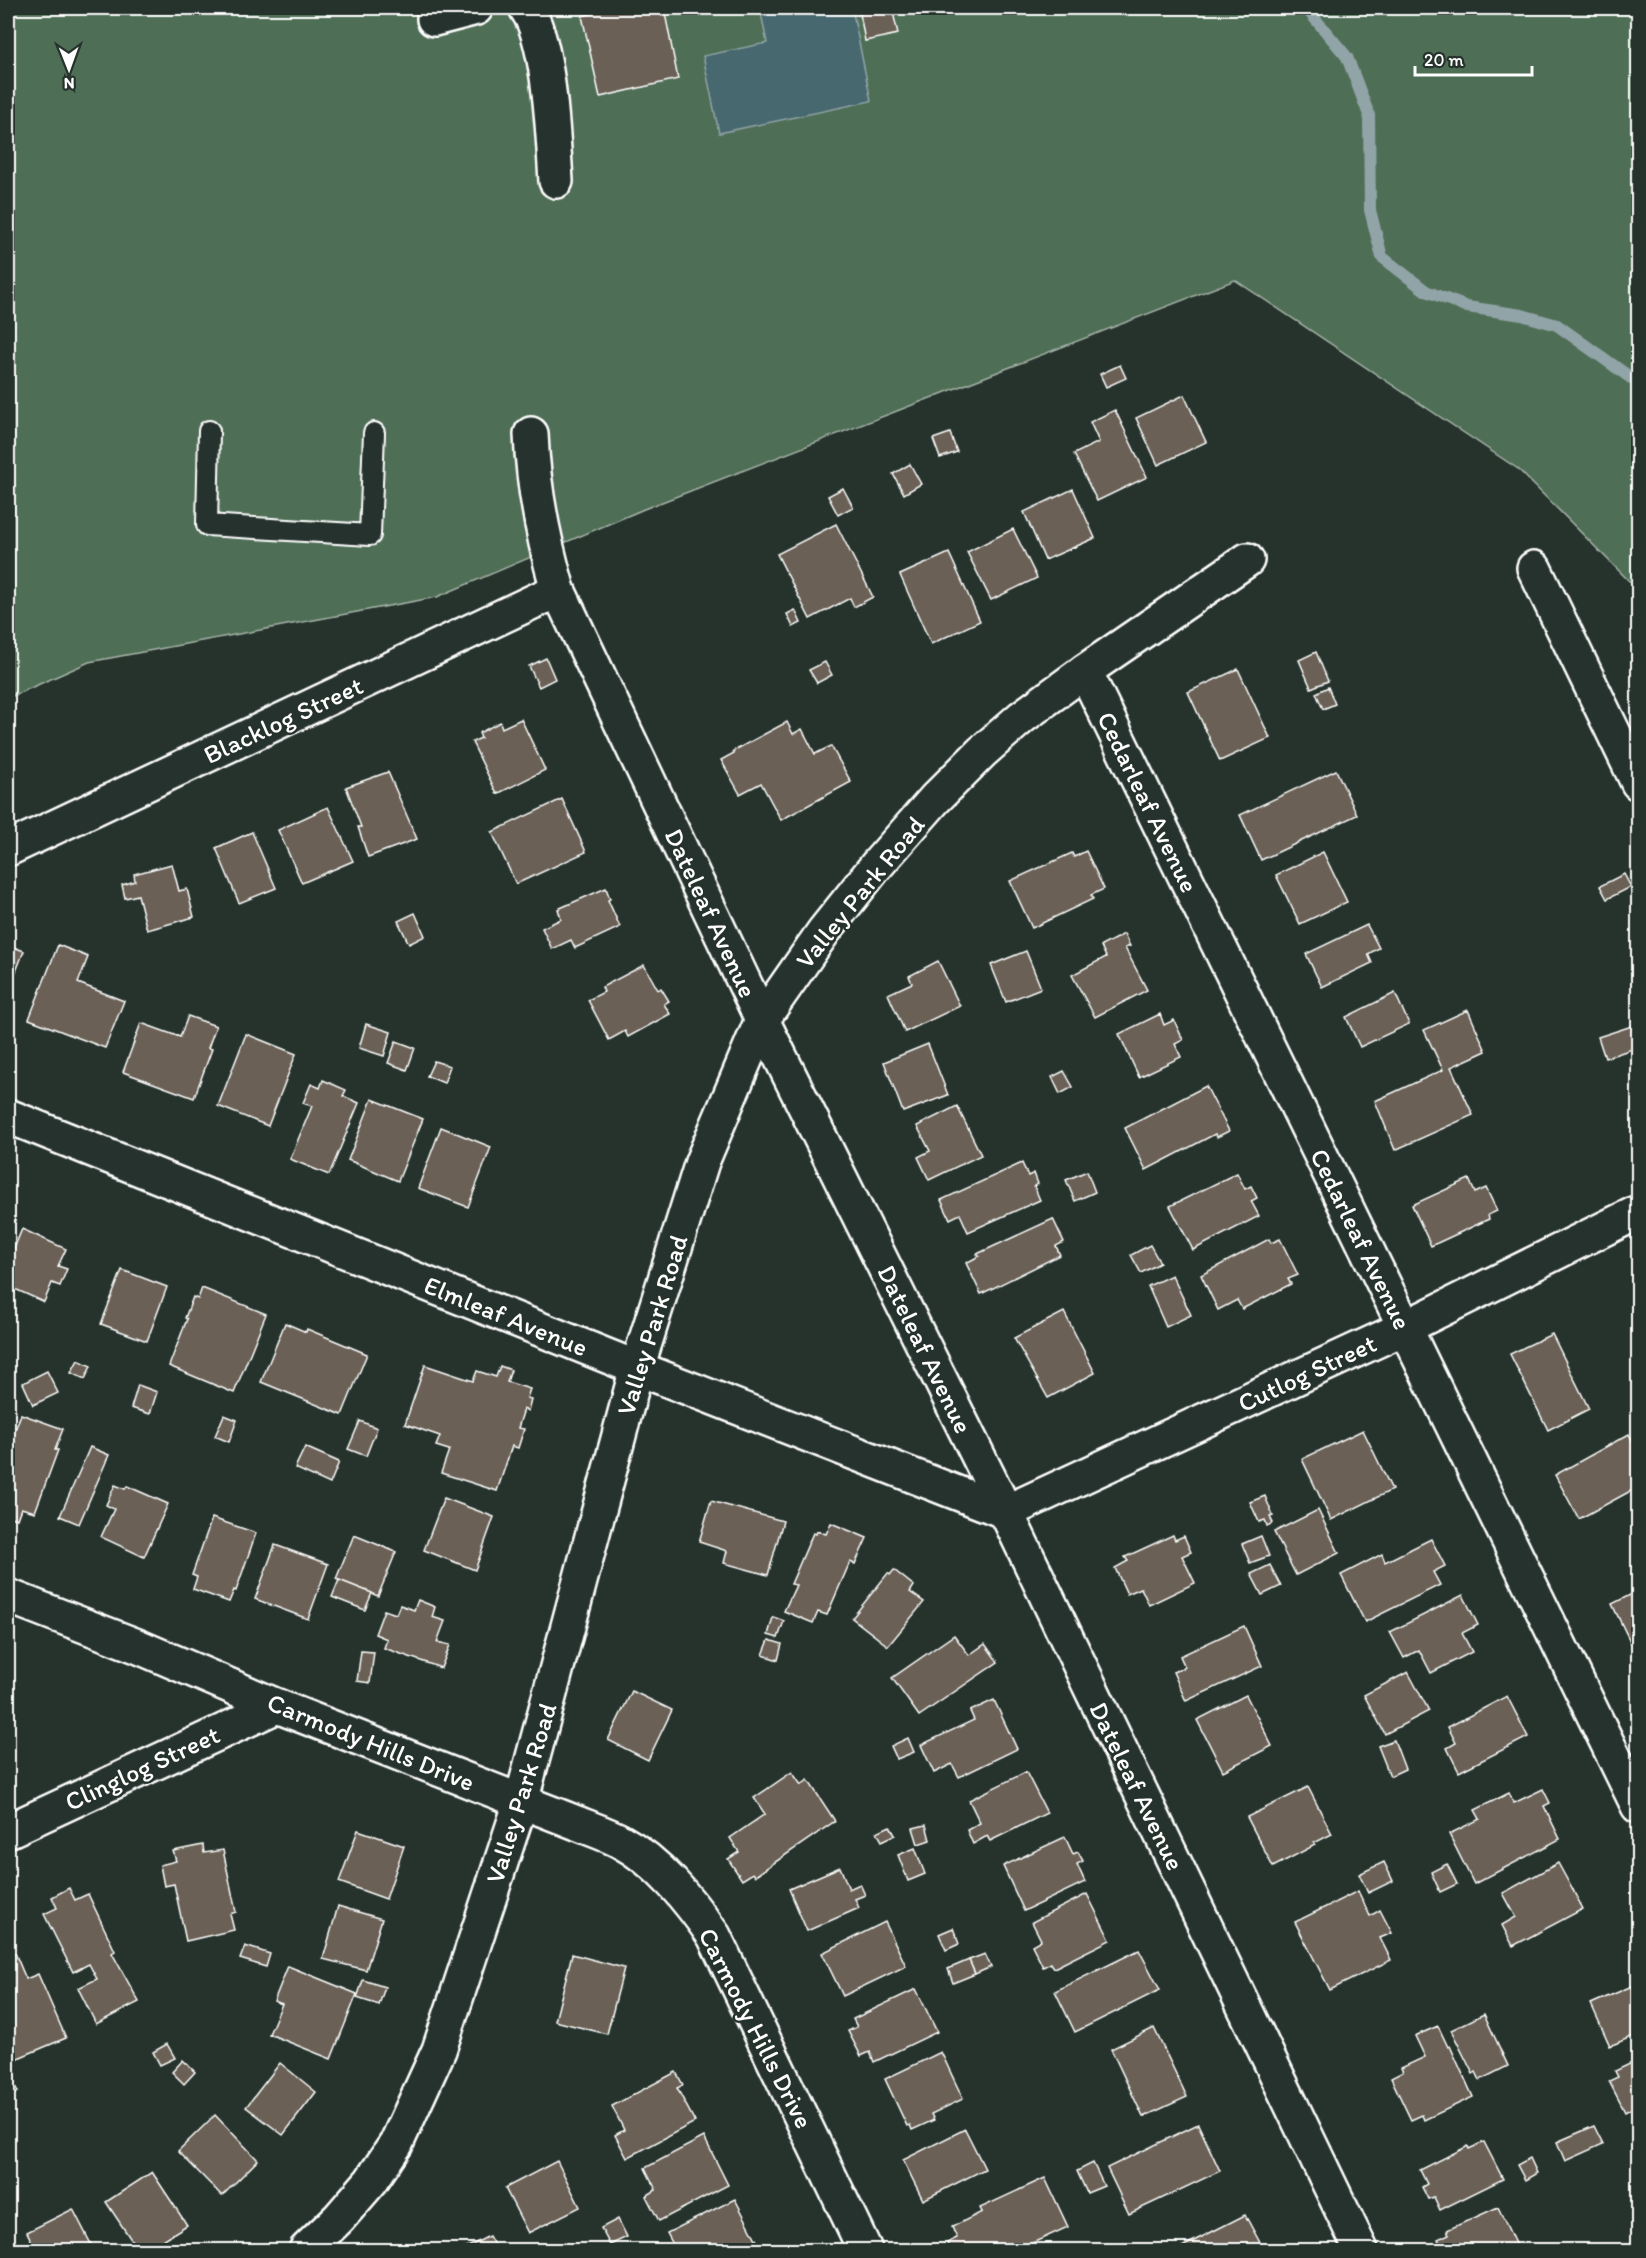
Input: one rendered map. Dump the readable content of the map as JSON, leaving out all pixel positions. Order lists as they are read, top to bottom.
{
  "streets": {
    "street": [
      "Blacklog Street",
      "Cedarleaf Avenue",
      "Valley Park Road",
      "Dateleaf Avenue",
      "Elmleaf Avenue",
      "Cutlog Street",
      "Carmody Hills Drive",
      "Clinglog Street"
    ]
  },
  "crossings": [
    ["Blacklog Street", "Dateleaf Avenue"],
    ["Cedarleaf Avenue", "Valley Park Road"],
    ["Cedarleaf Avenue", "Cutlog Street"],
    ["Valley Park Road", "Dateleaf Avenue"],
    ["Valley Park Road", "Elmleaf Avenue"],
    ["Valley Park Road", "Carmody Hills Drive"],
    ["Dateleaf Avenue", "Elmleaf Avenue"],
    ["Dateleaf Avenue", "Cutlog Street"],
    ["Elmleaf Avenue", "Cutlog Street"],
    ["Carmody Hills Drive", "Clinglog Street"]
  ],
  "scale_bar": "20 m",
  "north": "bottom"
}
